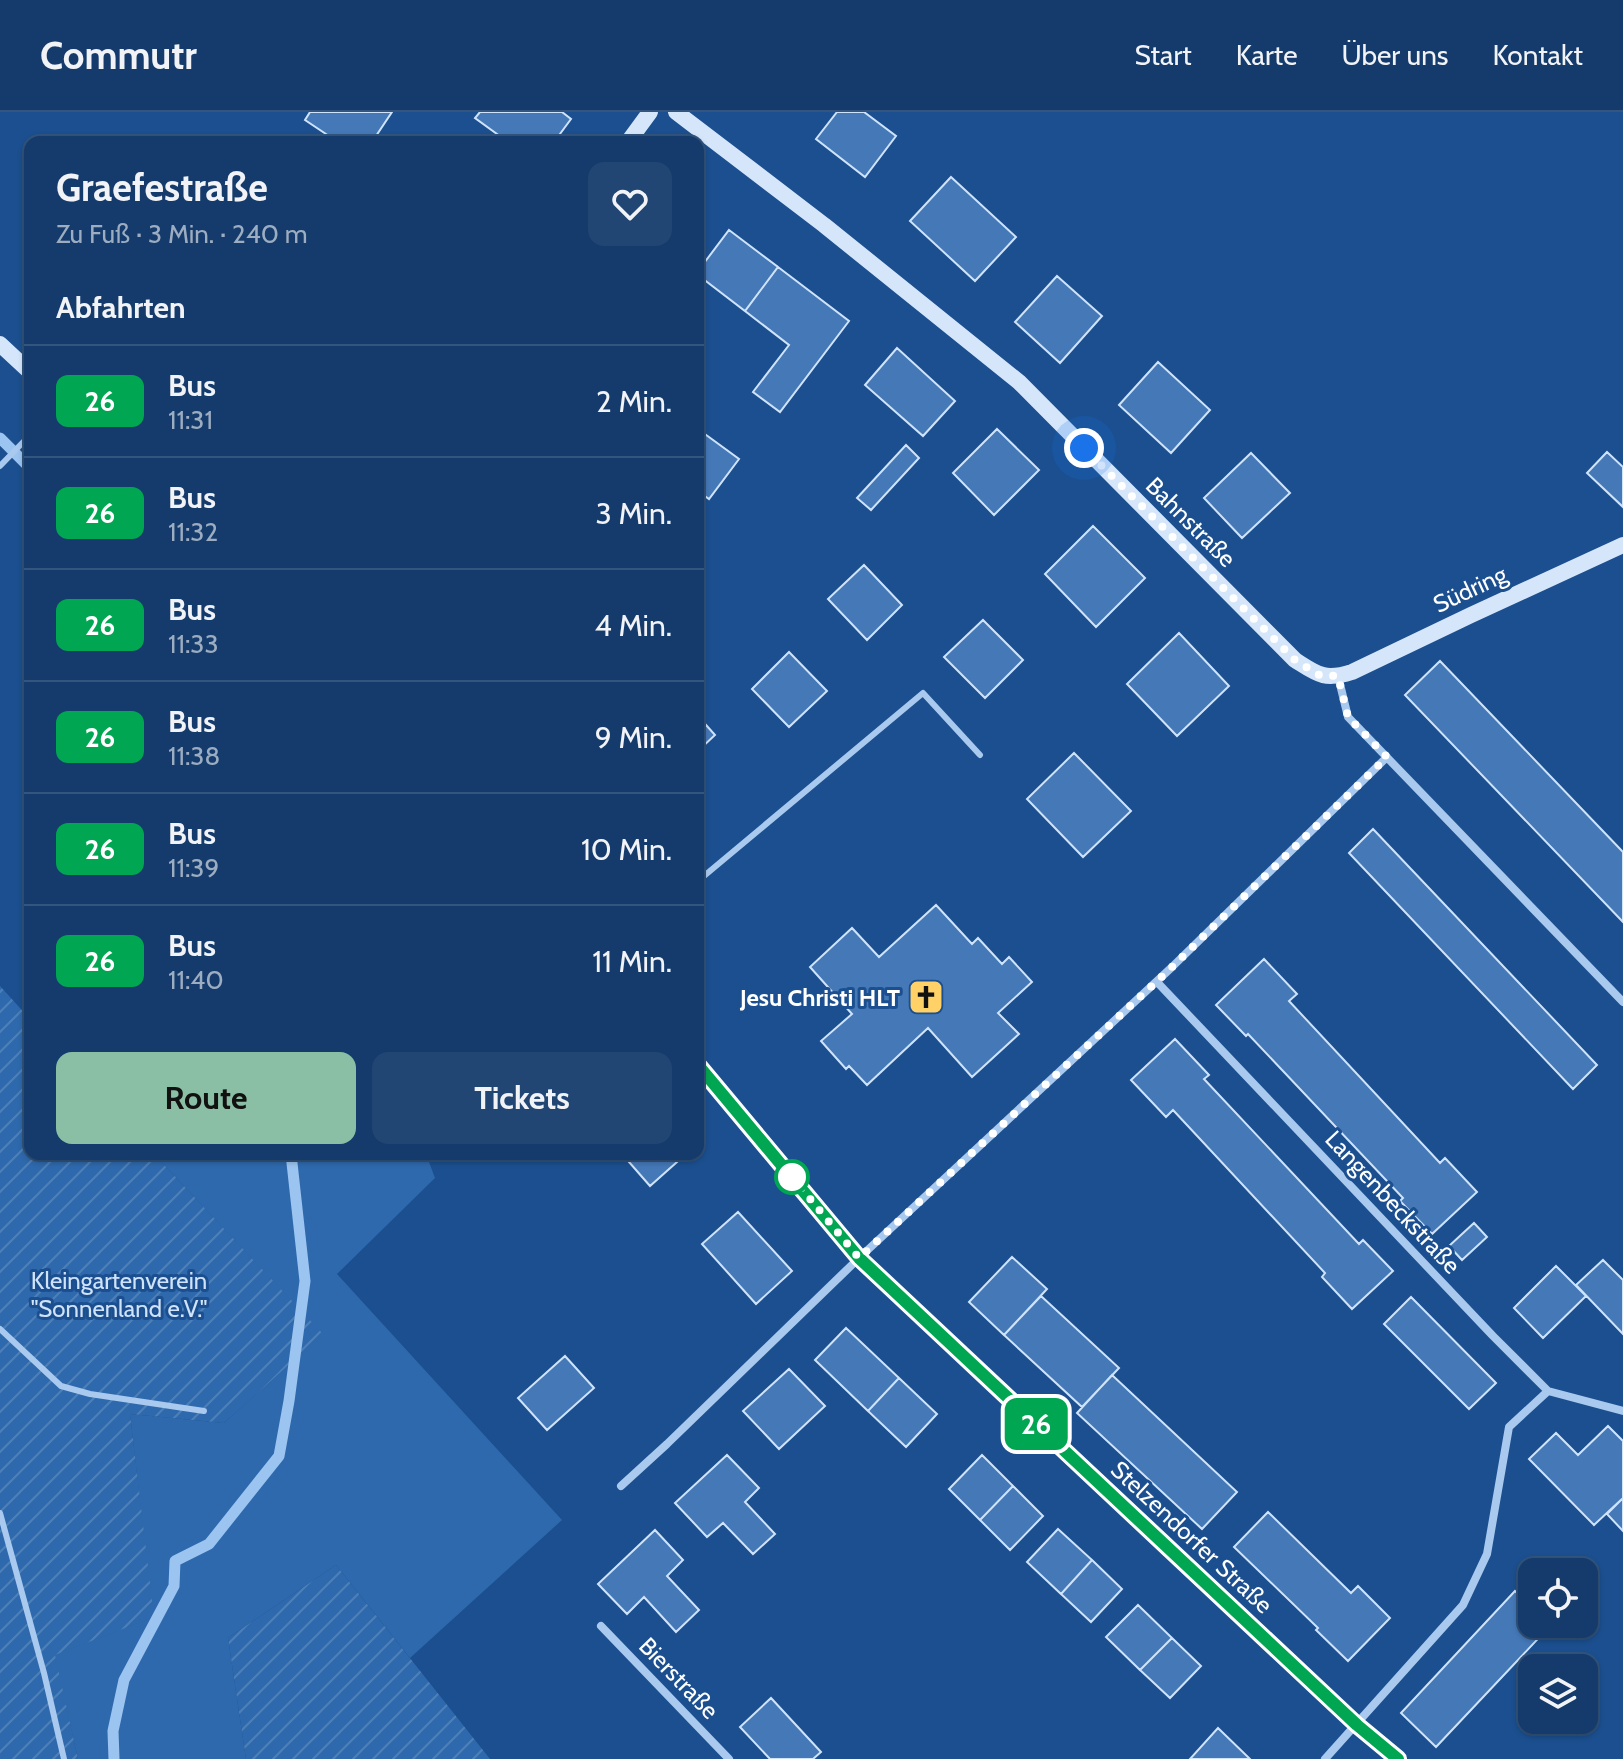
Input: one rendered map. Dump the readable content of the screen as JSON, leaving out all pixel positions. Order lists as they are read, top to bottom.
{
  "streets": {
    "street": [
      "Bahnstraße",
      "Südring",
      "Langenbeckstraße",
      "Stelzendorfer Straße",
      "Bierstraße"
    ]
  },
  "crossings": [
    ["Bahnstraße", "Südring"]
  ],
  "parks": ["Kleingartenverein \"Sonnenland e.V.\""],
  "places": {
    "church": ["Jesu Christi HLT"]
  },
  "lines": ["bus line 26"],
  "page": {
    "header": "Commutr",
    "nav": [
      "Start",
      "Karte",
      "Über uns",
      "Kontakt"
    ],
    "on_map": "26",
    "heading": [
      ["Graefestraße", "Zu Fuß · 3 Min. · 240 m"],
      "Abfahrten"
    ],
    "list": [
      {
        "mark": "26",
        "name": "Bus",
        "note": "11:31",
        "value": "2 Min."
      },
      {
        "mark": "26",
        "name": "Bus",
        "note": "11:32",
        "value": "3 Min."
      },
      {
        "mark": "26",
        "name": "Bus",
        "note": "11:33",
        "value": "4 Min."
      },
      {
        "mark": "26",
        "name": "Bus",
        "note": "11:38",
        "value": "9 Min."
      },
      {
        "mark": "26",
        "name": "Bus",
        "note": "11:39",
        "value": "10 Min."
      },
      {
        "mark": "26",
        "name": "Bus",
        "note": "11:40",
        "value": "11 Min."
      }
    ],
    "buttons": ["Route", "Tickets"]
  }
}
